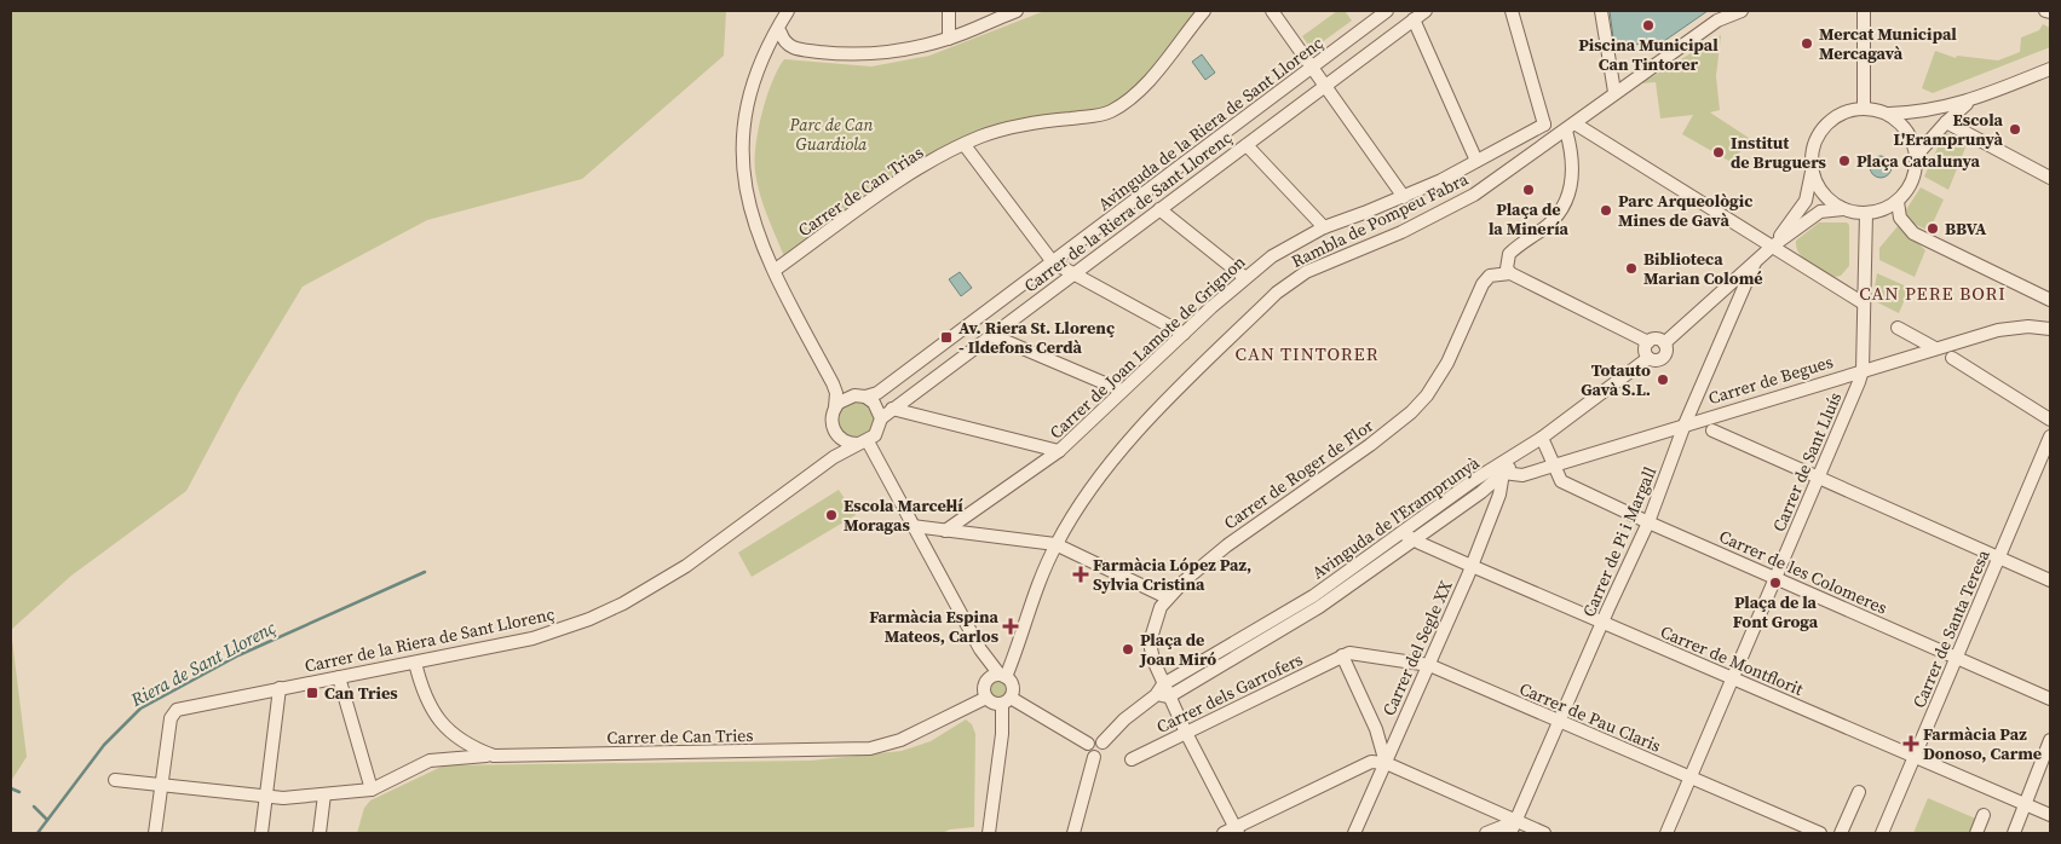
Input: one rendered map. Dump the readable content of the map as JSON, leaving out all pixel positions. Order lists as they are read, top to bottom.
{
  "streets": {
    "street": [
      "Avinguda de la Riera de Sant Llorenç",
      "Carrer de Can Trias",
      "Carrer de la Riera de Sant Llorenç",
      "Rambla de Pompeu Fabra",
      "Carrer de Joan Lamote de Grignon",
      "Carrer de Begues",
      "Carrer de Sant Lluís",
      "Carrer de Roger de Flor",
      "Avinguda de l'Eramprunyà",
      "Carrer de Pi i Margall",
      "Carrer de les Colomeres",
      "Carrer de Santa Teresa",
      "Carrer del Segle XX",
      "Carrer de Montflorit",
      "Carrer dels Garrofers",
      "Carrer de Pau Claris",
      "Carrer de Can Tries"
    ]
  },
  "crossings": [
    ["Avinguda de la Riera de Sant Llorenç", "Carrer de la Riera de Sant Llorenç"],
    ["Carrer de la Riera de Sant Llorenç", "Carrer de Can Tries"],
    ["Rambla de Pompeu Fabra", "Carrer de Can Tries"],
    ["Carrer de Begues", "Carrer de Sant Lluís"],
    ["Carrer de Begues", "Avinguda de l'Eramprunyà"],
    ["Carrer de Begues", "Carrer de Pi i Margall"],
    ["Carrer de Begues", "Carrer de les Colomeres"],
    ["Carrer de Begues", "Carrer del Segle XX"],
    ["Carrer de Sant Lluís", "Carrer de les Colomeres"],
    ["Carrer de Sant Lluís", "Carrer de Montflorit"],
    ["Carrer de Sant Lluís", "Carrer de Pau Claris"],
    ["Carrer de Roger de Flor", "Avinguda de l'Eramprunyà"],
    ["Carrer de Roger de Flor", "Carrer dels Garrofers"],
    ["Avinguda de l'Eramprunyà", "Carrer de les Colomeres"],
    ["Avinguda de l'Eramprunyà", "Carrer del Segle XX"],
    ["Avinguda de l'Eramprunyà", "Carrer de Montflorit"],
    ["Carrer de Pi i Margall", "Carrer de les Colomeres"],
    ["Carrer de Pi i Margall", "Carrer de Montflorit"],
    ["Carrer de Pi i Margall", "Carrer de Pau Claris"],
    ["Carrer de les Colomeres", "Carrer de Santa Teresa"],
    ["Carrer de Santa Teresa", "Carrer de Montflorit"],
    ["Carrer del Segle XX", "Carrer de Montflorit"],
    ["Carrer del Segle XX", "Carrer de Pau Claris"],
    ["Carrer dels Garrofers", "Carrer de Pau Claris"]
  ],
  "districts": ["CAN PERE BORI", "CAN TINTORER"],
  "water": ["Riera de Sant Llorenç"],
  "parks": ["Parc de Can Guardiola"],
  "places": {
    "other": [
      "Piscina Municipal Can Tintorer",
      "Mercat Municipal Mercagavà",
      "Escola L'Eramprunyà",
      "Institut de Bruguers",
      "Plaça Catalunya",
      "Plaça de la Minería",
      "Parc Arqueològic Mines de Gavà",
      "BBVA",
      "Biblioteca Marian Colomé",
      "Totauto Gavà S.L.",
      "Escola Marcel·lí Moragas",
      "Plaça de la Font Groga",
      "Plaça de Joan Miró"
    ],
    "transit": ["Av. Riera St. Llorenç - Ildefons Cerdà", "Can Tries"],
    "health": ["Farmàcia López Paz, Sylvia Cristina", "Farmàcia Espina Mateos, Carlos", "Farmàcia Paz Donoso, Carme"]
  }
}
